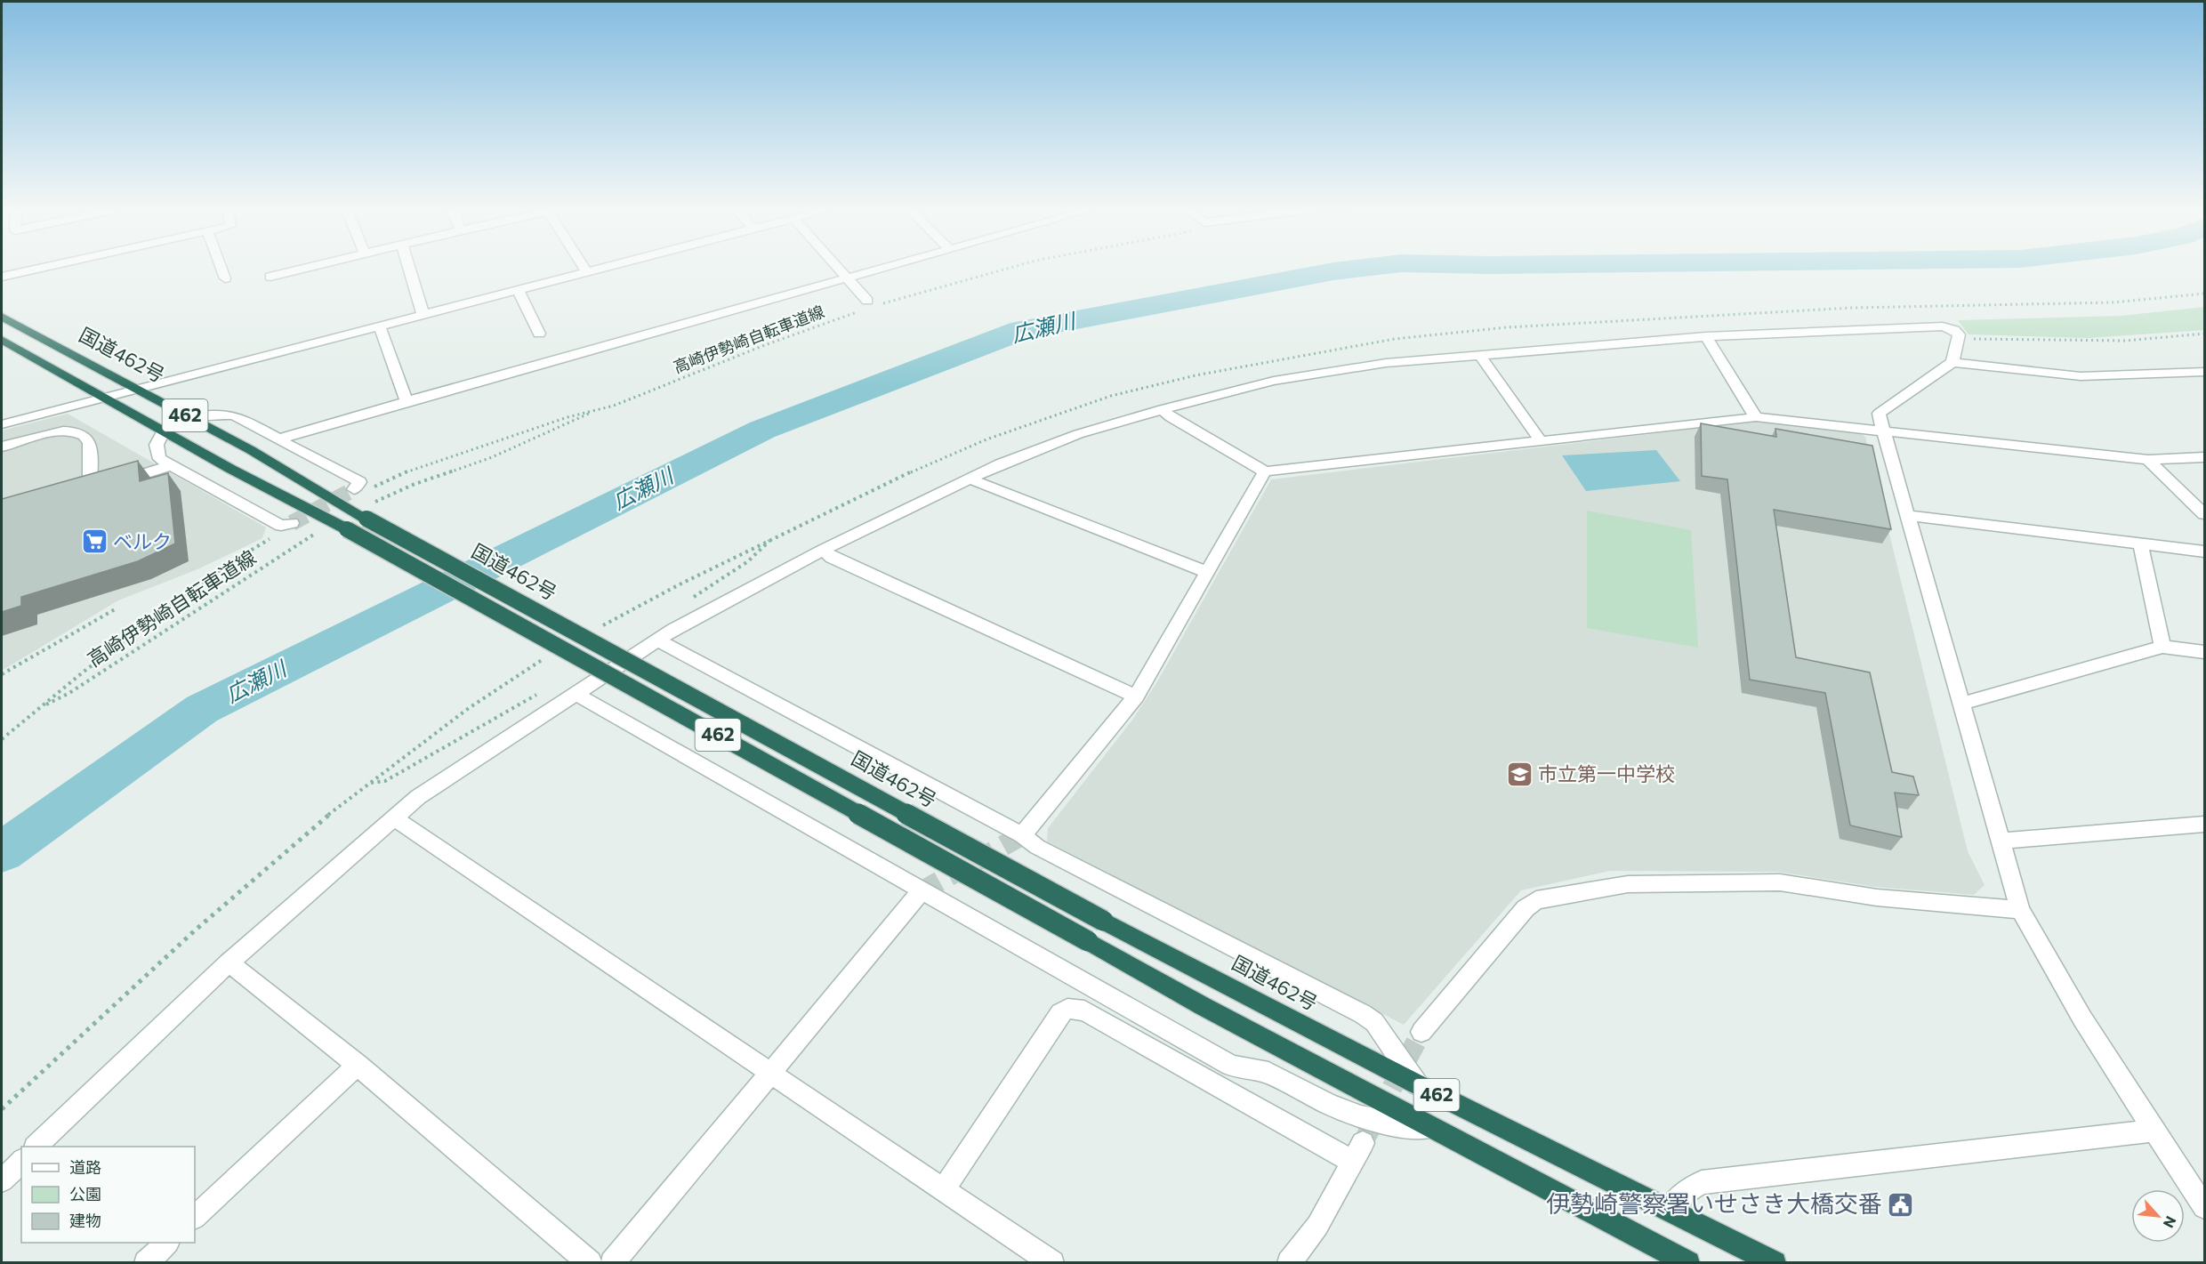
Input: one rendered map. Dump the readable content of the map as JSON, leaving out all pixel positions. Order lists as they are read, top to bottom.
{
  "streets": {
    "highway": ["国道462号", "462"],
    "path": ["高崎伊勢崎自転車道線"]
  },
  "crossings": [
    ["高崎伊勢崎自転車道線", "国道462号"]
  ],
  "water": ["広瀬川"],
  "places": {
    "supermarket": ["ベルク"],
    "school or university": ["市立第一中学校"],
    "public building": ["伊勢崎警察署いせさき大橋交番"]
  },
  "legend": ["道路", "公園", "建物"],
  "north": "bottom right"
}
